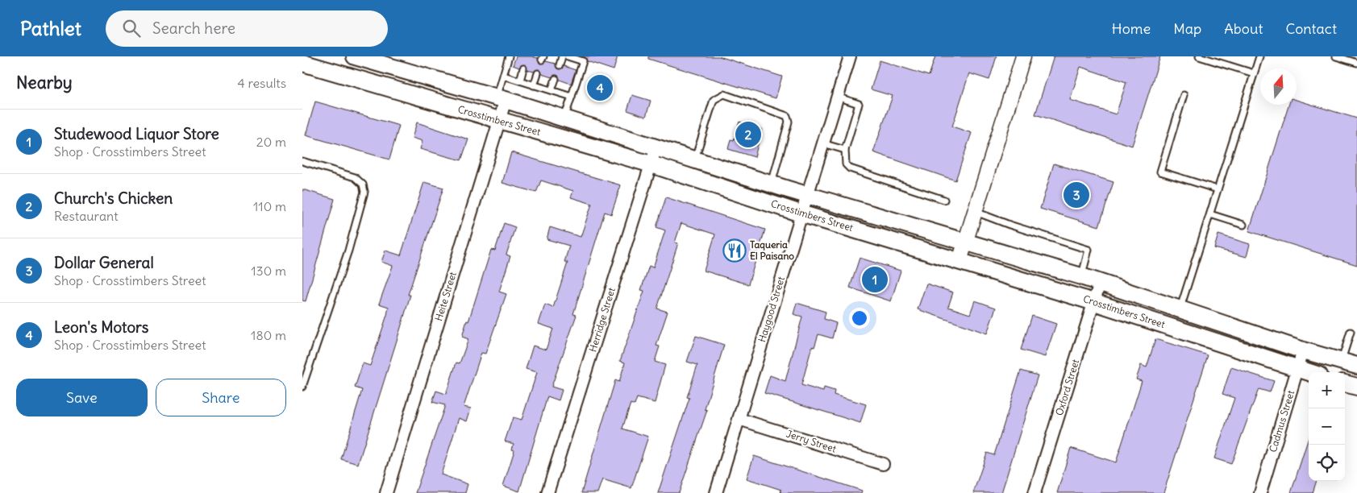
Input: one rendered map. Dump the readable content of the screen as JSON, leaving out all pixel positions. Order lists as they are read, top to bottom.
{
  "streets": {
    "main road": ["Crosstimbers Street"],
    "street": [
      "Heite Street",
      "Haygood Street",
      "Herridge Street",
      "Oxford Street",
      "Cadmus Street",
      "Jerry Street"
    ]
  },
  "crossings": [
    ["Crosstimbers Street", "Heite Street"],
    ["Crosstimbers Street", "Haygood Street"],
    ["Crosstimbers Street", "Herridge Street"],
    ["Crosstimbers Street", "Oxford Street"],
    ["Crosstimbers Street", "Cadmus Street"],
    ["Haygood Street", "Jerry Street"]
  ],
  "places": {
    "restaurant": ["Taqueria El Paisano"]
  },
  "north": "top",
  "page": {
    "header": "Pathlet",
    "search": "Search here",
    "nav": [
      "Home",
      "Map",
      "About",
      "Contact"
    ],
    "heading": ["Nearby", "4 results"],
    "pins": [
      "4",
      "2",
      "3",
      "1"
    ],
    "list": [
      {
        "mark": "1",
        "name": "Studewood Liquor Store",
        "note": "Shop · Crosstimbers Street",
        "value": "20 m"
      },
      {
        "mark": "2",
        "name": "Church's Chicken",
        "note": "Restaurant",
        "value": "110 m"
      },
      {
        "mark": "3",
        "name": "Dollar General",
        "note": "Shop · Crosstimbers Street",
        "value": "130 m"
      },
      {
        "mark": "4",
        "name": "Leon's Motors",
        "note": "Shop · Crosstimbers Street",
        "value": "180 m"
      }
    ],
    "buttons": ["Save", "Share"],
    "map_buttons": ["+", "−"]
  }
}
